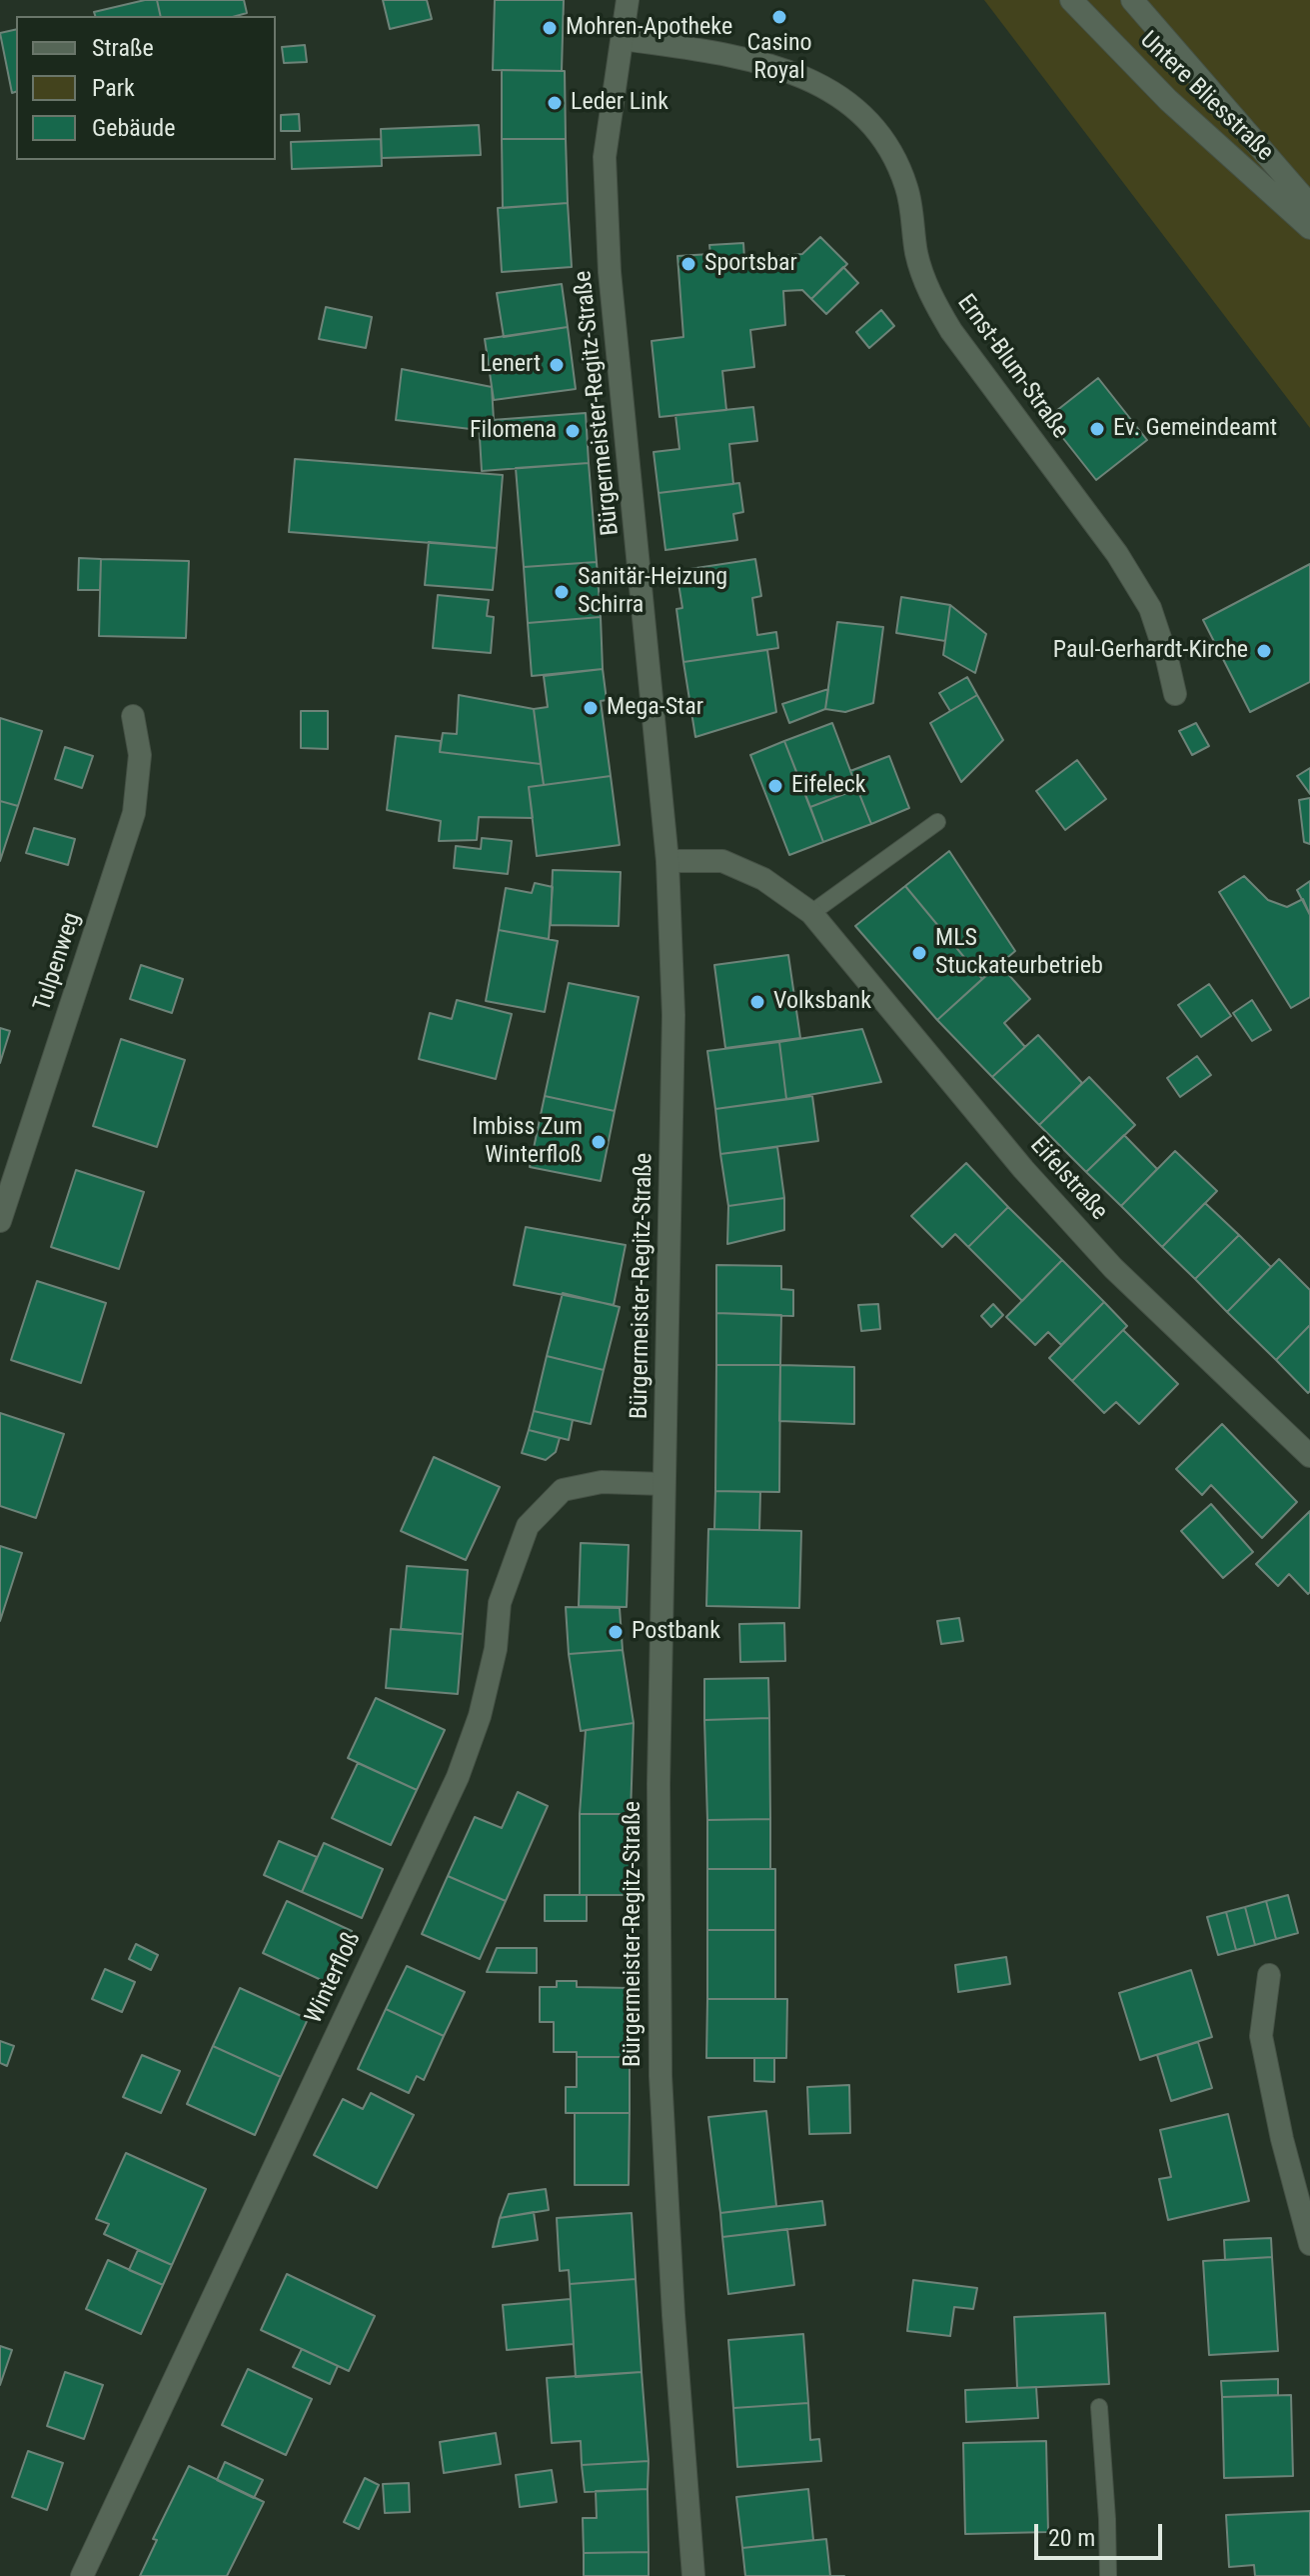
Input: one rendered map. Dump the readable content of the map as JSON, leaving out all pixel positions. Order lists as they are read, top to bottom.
{
  "streets": {
    "street": [
      "Untere Bliesstraße",
      "Ernst-Blum-Straße",
      "Bürgermeister-Regitz-Straße",
      "Tulpenweg",
      "Eifelstraße",
      "Winterfloß"
    ]
  },
  "crossings": [
    ["Ernst-Blum-Straße", "Bürgermeister-Regitz-Straße"],
    ["Bürgermeister-Regitz-Straße", "Eifelstraße"],
    ["Bürgermeister-Regitz-Straße", "Winterfloß"]
  ],
  "places": [
    "Casino Royal",
    "Mohren-Apotheke",
    "Leder Link",
    "Sportsbar",
    "Lenert",
    "Ev. Gemeindeamt",
    "Filomena",
    "Sanitär-Heizung Schirra",
    "Paul-Gerhardt-Kirche",
    "Mega-Star",
    "Eifeleck",
    "MLS Stuckateurbetrieb",
    "Volksbank",
    "Imbiss Zum Winterfloß",
    "Postbank"
  ],
  "legend": ["Straße", "Park", "Gebäude"],
  "scale_bar": "20 m"
}
